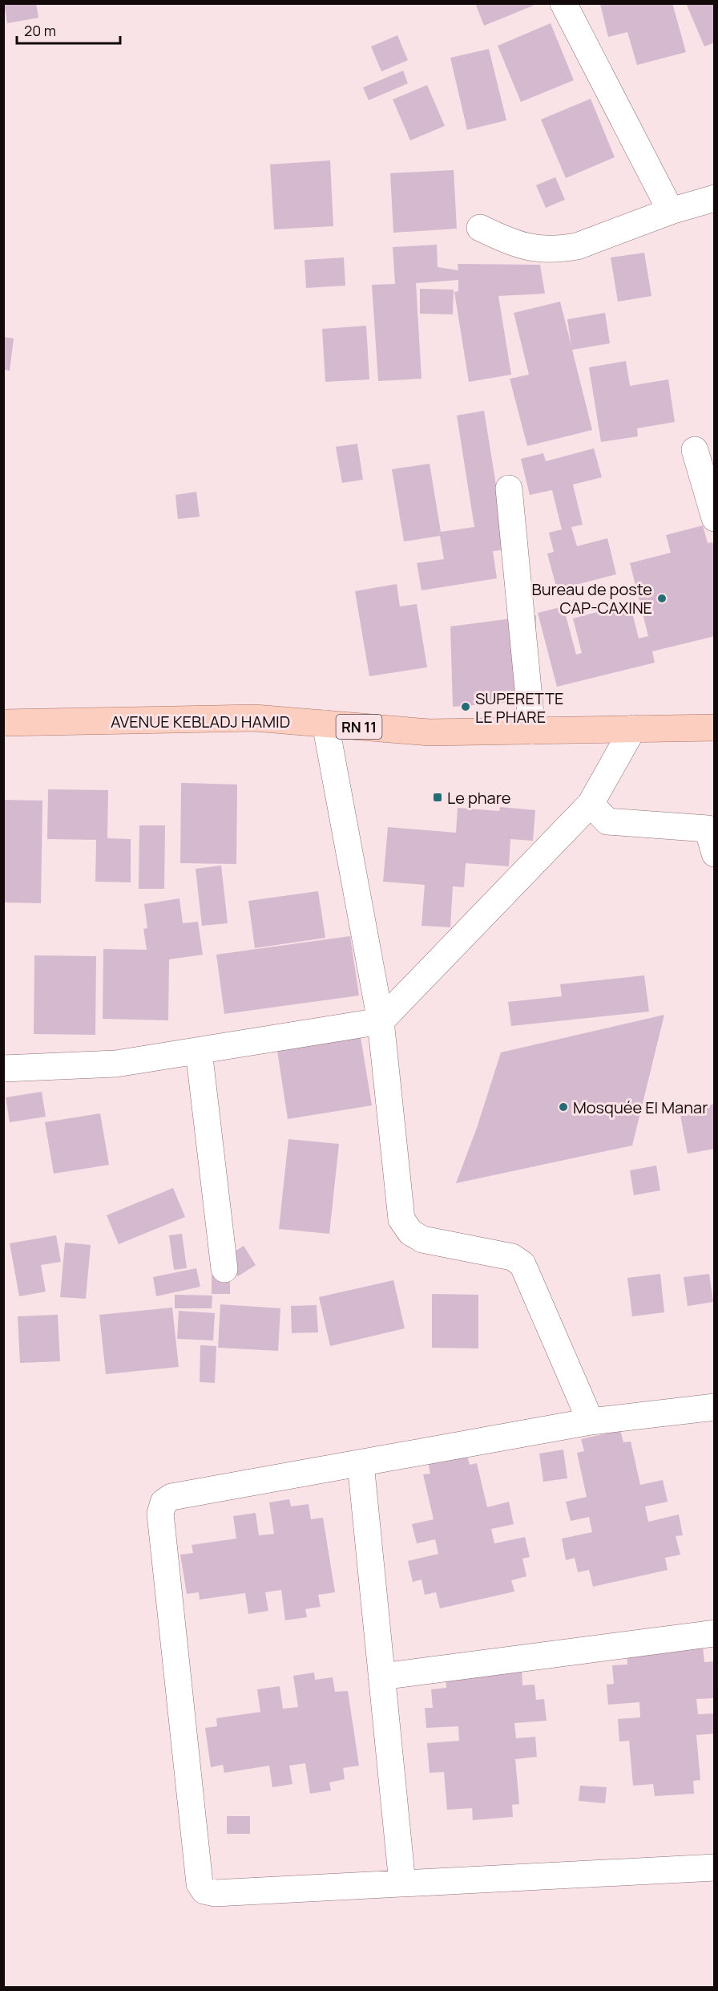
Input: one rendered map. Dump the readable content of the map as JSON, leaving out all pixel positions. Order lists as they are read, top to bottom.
{
  "streets": {
    "main road": ["AVENUE KEBLADJ HAMID", "RN 11"]
  },
  "places": {
    "other": ["Bureau de poste CAP-CAXINE", "SUPERETTE LE PHARE", "Mosquée El Manar"],
    "transit": ["Le phare"]
  },
  "scale_bar": "20 m"
}
